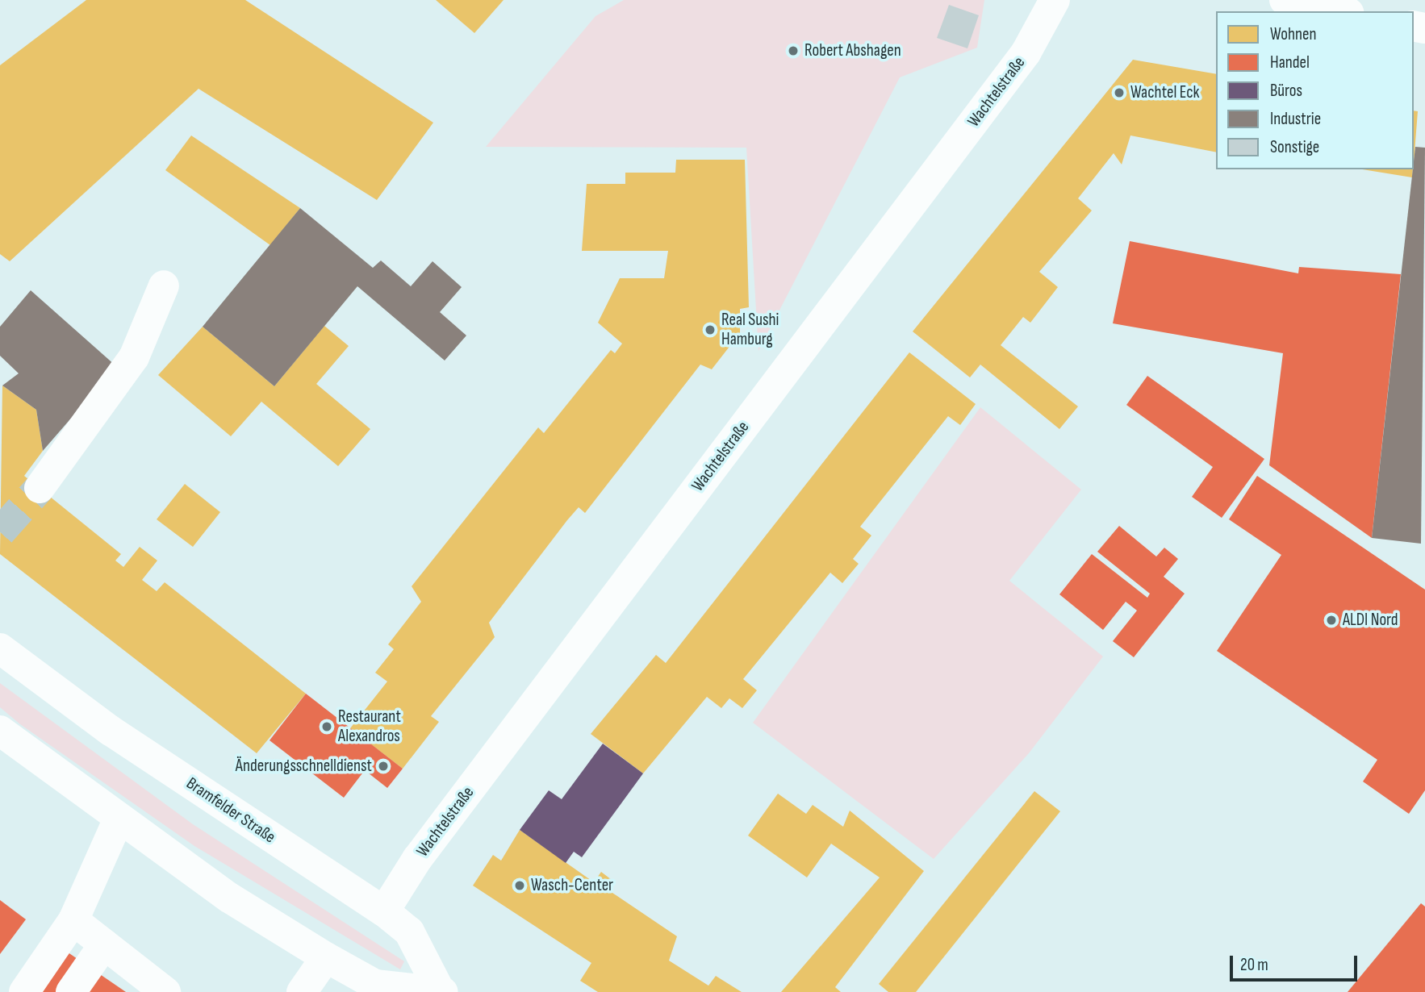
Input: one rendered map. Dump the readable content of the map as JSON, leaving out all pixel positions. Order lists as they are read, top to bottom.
{
  "streets": {
    "street": ["Wachtelstraße", "Bramfelder Straße"]
  },
  "crossings": [
    ["Wachtelstraße", "Bramfelder Straße"]
  ],
  "places": [
    "Robert Abshagen",
    "Wachtel Eck",
    "Real Sushi Hamburg",
    "ALDI Nord",
    "Restaurant Alexandros",
    "Änderungsschnelldienst",
    "Wasch-Center"
  ],
  "legend": [
    "Wohnen",
    "Handel",
    "Büros",
    "Industrie",
    "Sonstige"
  ],
  "scale_bar": "20 m"
}
